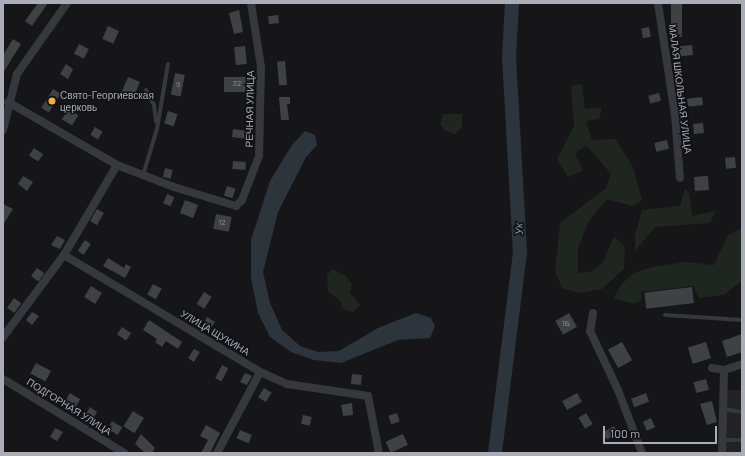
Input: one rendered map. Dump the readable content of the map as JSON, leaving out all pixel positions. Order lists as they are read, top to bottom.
{
  "streets": {
    "street": [
      "МАЛАЯ ШКОЛЬНАЯ УЛИЦА",
      "РЕЧНАЯ УЛИЦА",
      "УЛИЦА ЩУКИНА",
      "ПОДГОРНАЯ УЛИЦА"
    ]
  },
  "water": ["Ук"],
  "places": ["Свято-Георгиевская церковь"],
  "house_numbers": [
    "32",
    "9",
    "12",
    "1Б"
  ],
  "scale_bar": "100 m"
}
